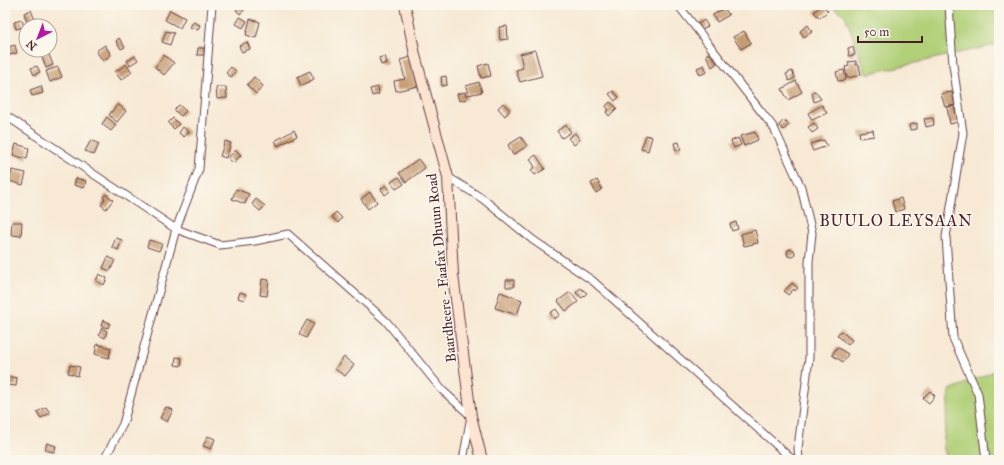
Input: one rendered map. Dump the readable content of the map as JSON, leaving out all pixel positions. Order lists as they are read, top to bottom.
{
  "streets": {
    "main road": ["Baardheere - Faafax Dhuun Road"]
  },
  "districts": ["BUULO LEYSAAN"],
  "scale_bar": "50 m",
  "north": "bottom left"
}
